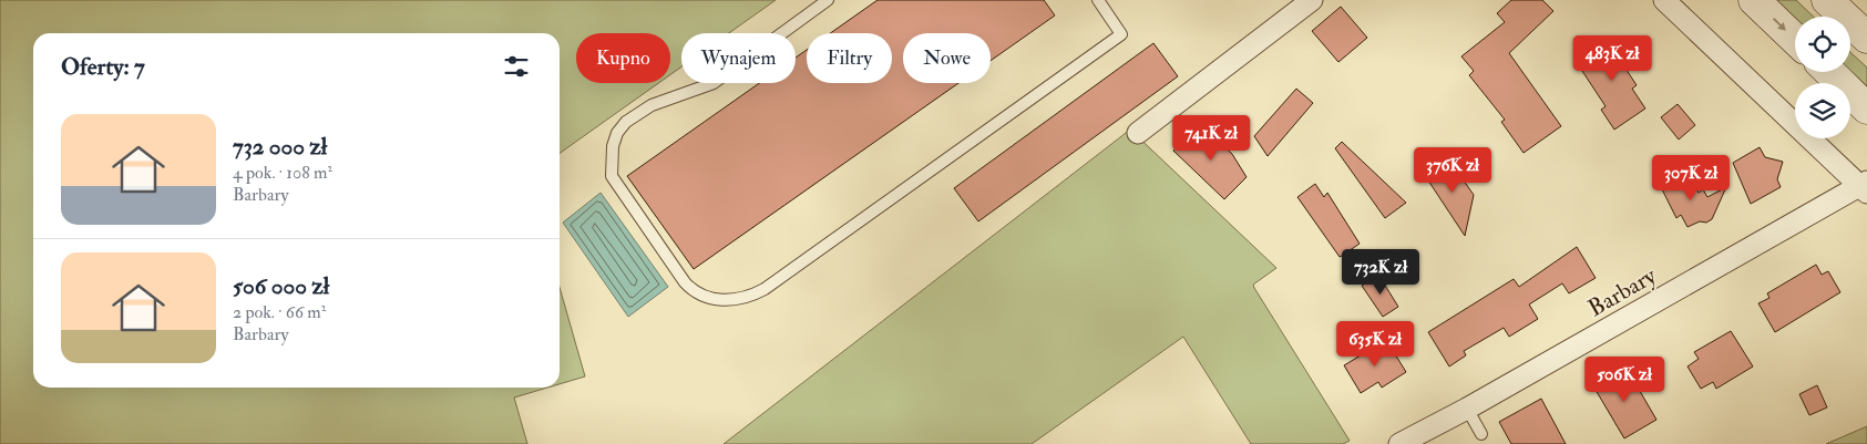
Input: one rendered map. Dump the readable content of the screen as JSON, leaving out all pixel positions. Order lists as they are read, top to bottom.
{
  "streets": {
    "street": ["Barbary"]
  },
  "page": {
    "chip": [
      "Kupno",
      "Wynajem",
      "Filtry",
      "Nowe"
    ],
    "heading": "Oferty: 7",
    "price": [
      "483K zł",
      "741K zł",
      "376K zł",
      "307K zł",
      "732K zł",
      "635K zł",
      "506K zł"
    ],
    "list": [
      {
        "name": "732 000 zł",
        "note": "4 pok. · 108 m² · Barbary"
      },
      {
        "name": "506 000 zł",
        "note": "2 pok. · 66 m² · Barbary"
      }
    ]
  }
}
